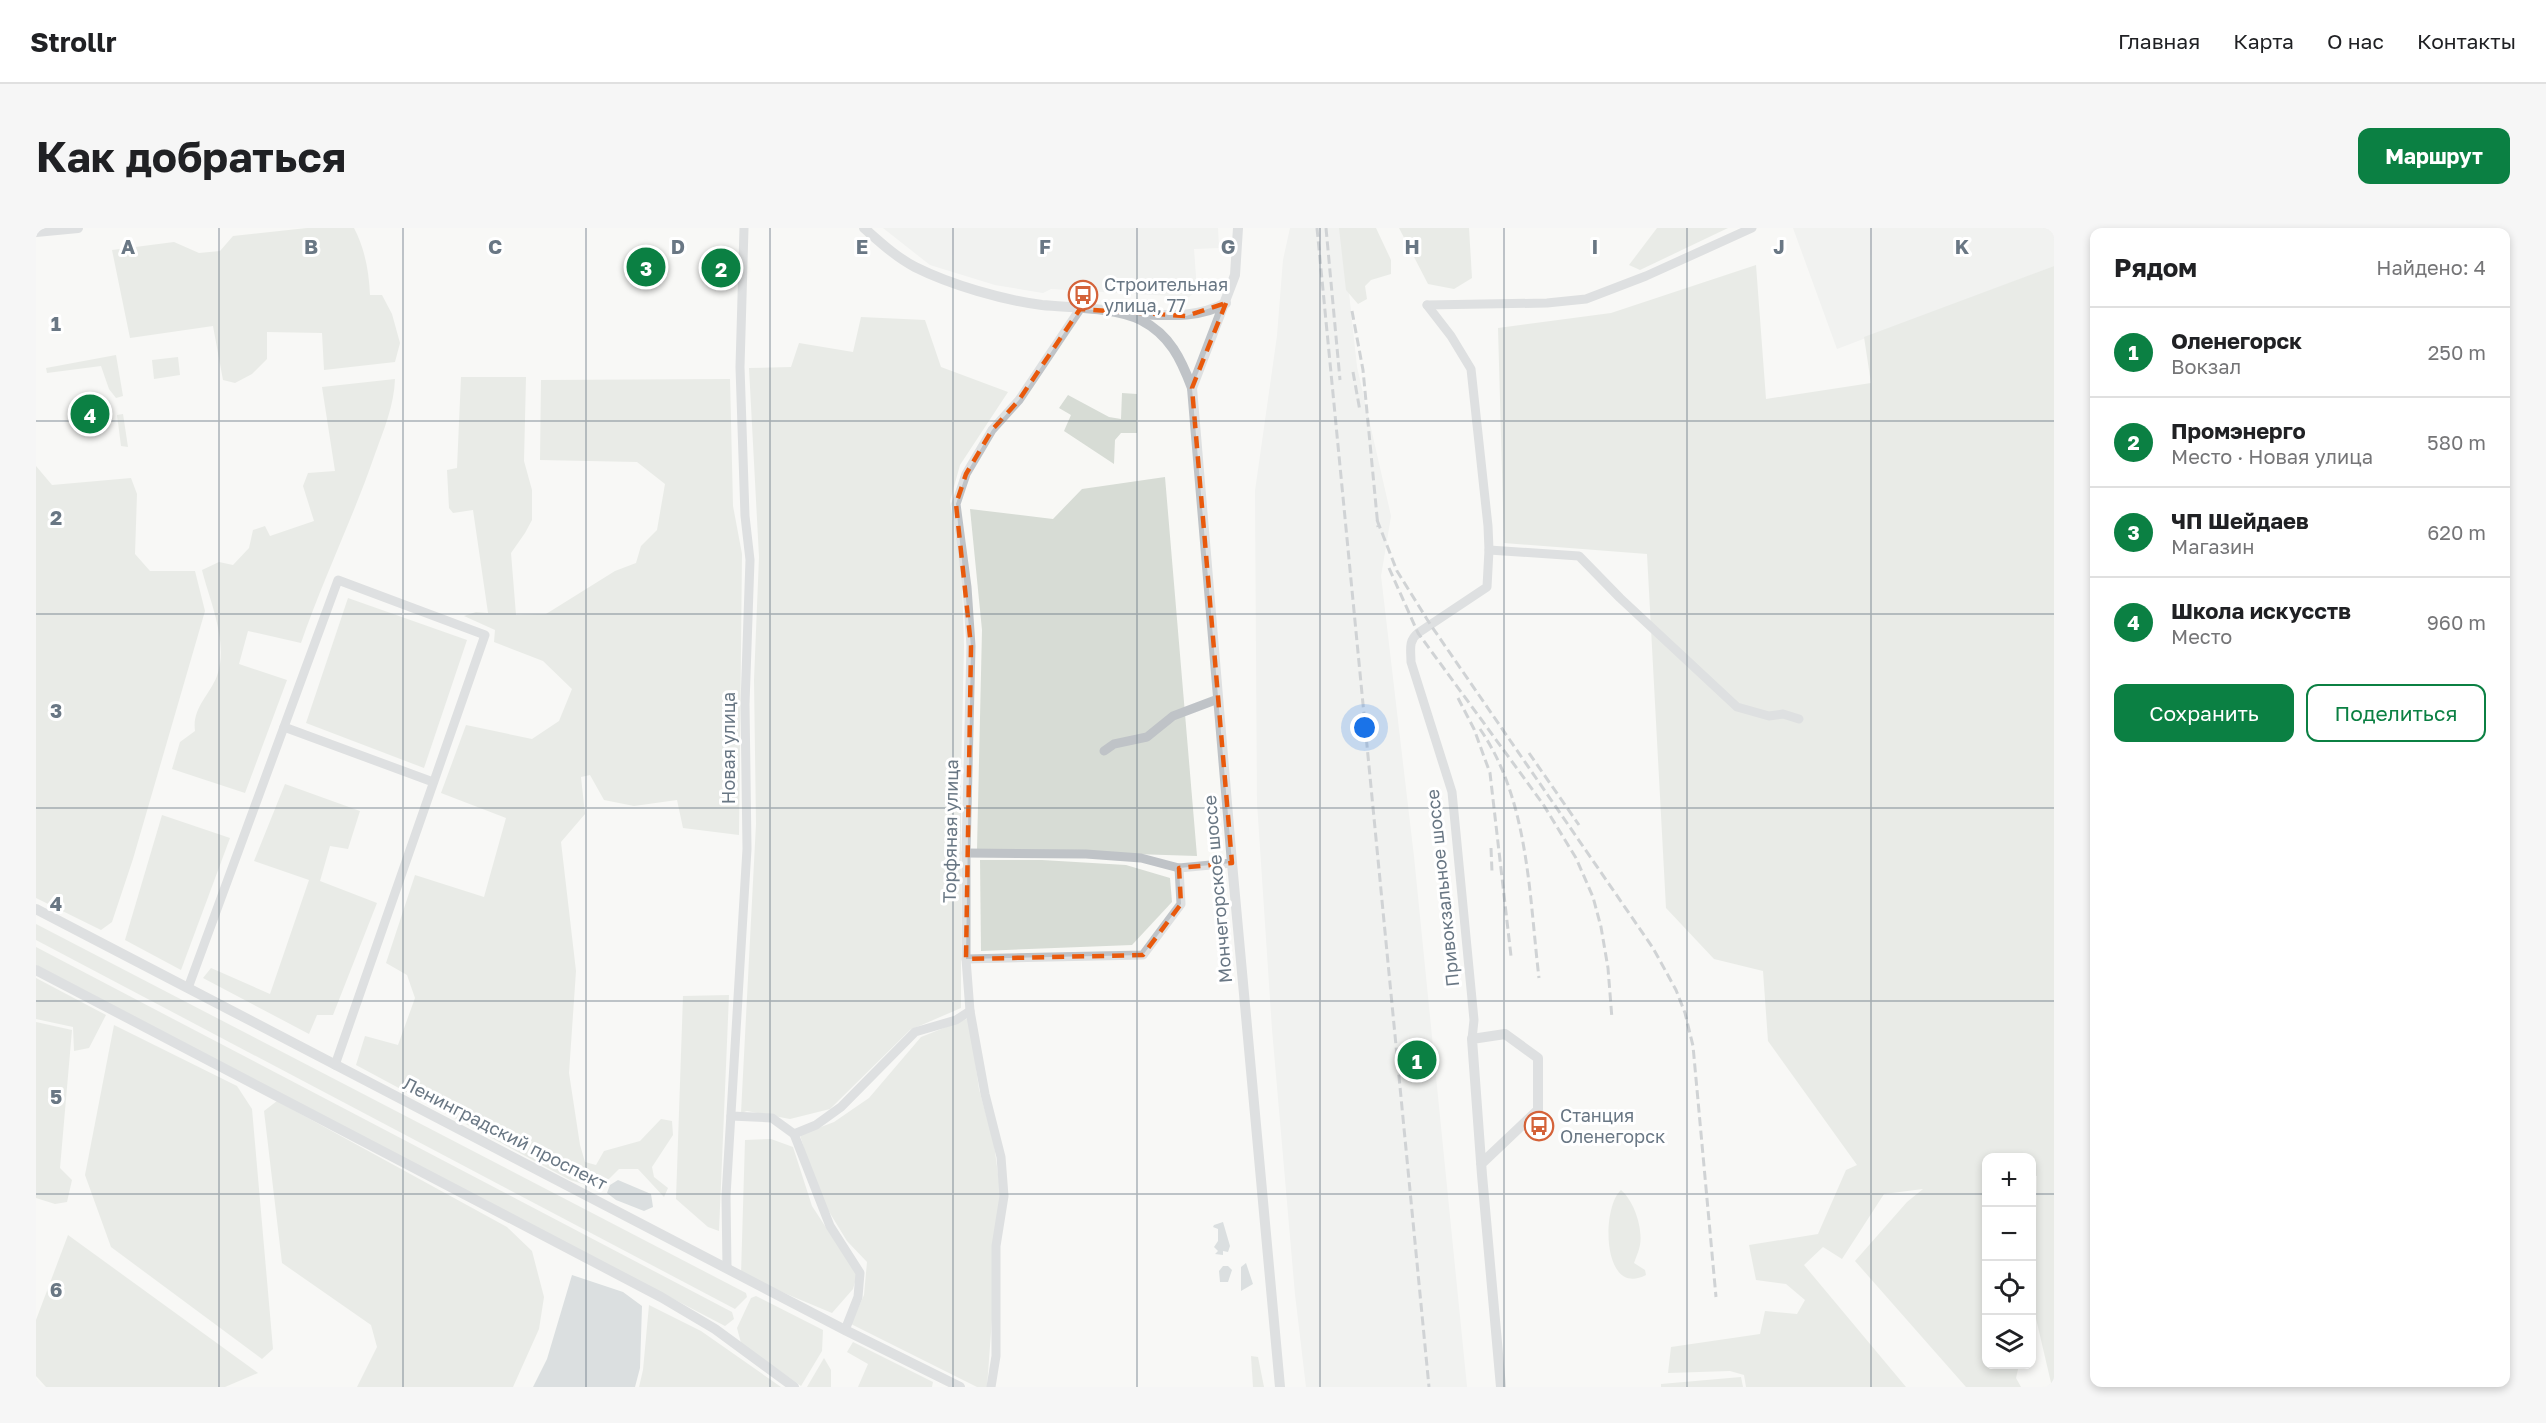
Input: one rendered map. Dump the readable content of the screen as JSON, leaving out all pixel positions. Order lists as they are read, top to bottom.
{
  "streets": {
    "street": [
      "Новая улица",
      "Торфяная улица",
      "Привокзальное шоссе",
      "Мончегорское шоссе",
      "Ленинградский проспект"
    ]
  },
  "crossings": [
    ["Новая улица", "Ленинградский проспект"]
  ],
  "places": {
    "bus stop": ["Строительная улица, 77", "Станция Оленегорск"]
  },
  "page": {
    "header": "Strollr",
    "nav": [
      "Главная",
      "Карта",
      "О нас",
      "Контакты"
    ],
    "buttons": [
      "Маршрут",
      ["Сохранить", "Поделиться"]
    ],
    "title": "Как добраться",
    "heading": ["Рядом", "Найдено: 4"],
    "pins": [
      "3",
      "2",
      "4",
      "1"
    ],
    "list": [
      {
        "mark": "1",
        "name": "Оленегорск",
        "note": "Вокзал",
        "value": "250 m"
      },
      {
        "mark": "2",
        "name": "Промэнерго",
        "note": "Место · Новая улица",
        "value": "580 m"
      },
      {
        "mark": "3",
        "name": "ЧП Шейдаев",
        "note": "Магазин",
        "value": "620 m"
      },
      {
        "mark": "4",
        "name": "Школа искусств",
        "note": "Место",
        "value": "960 m"
      }
    ],
    "map_buttons": ["+", "−"]
  },
  "grid": {
    "columns": [
      "A",
      "B",
      "C",
      "D",
      "E",
      "F",
      "G",
      "H",
      "I",
      "J",
      "K"
    ],
    "rows": [
      "1",
      "2",
      "3",
      "4",
      "5",
      "6"
    ]
  }
}
